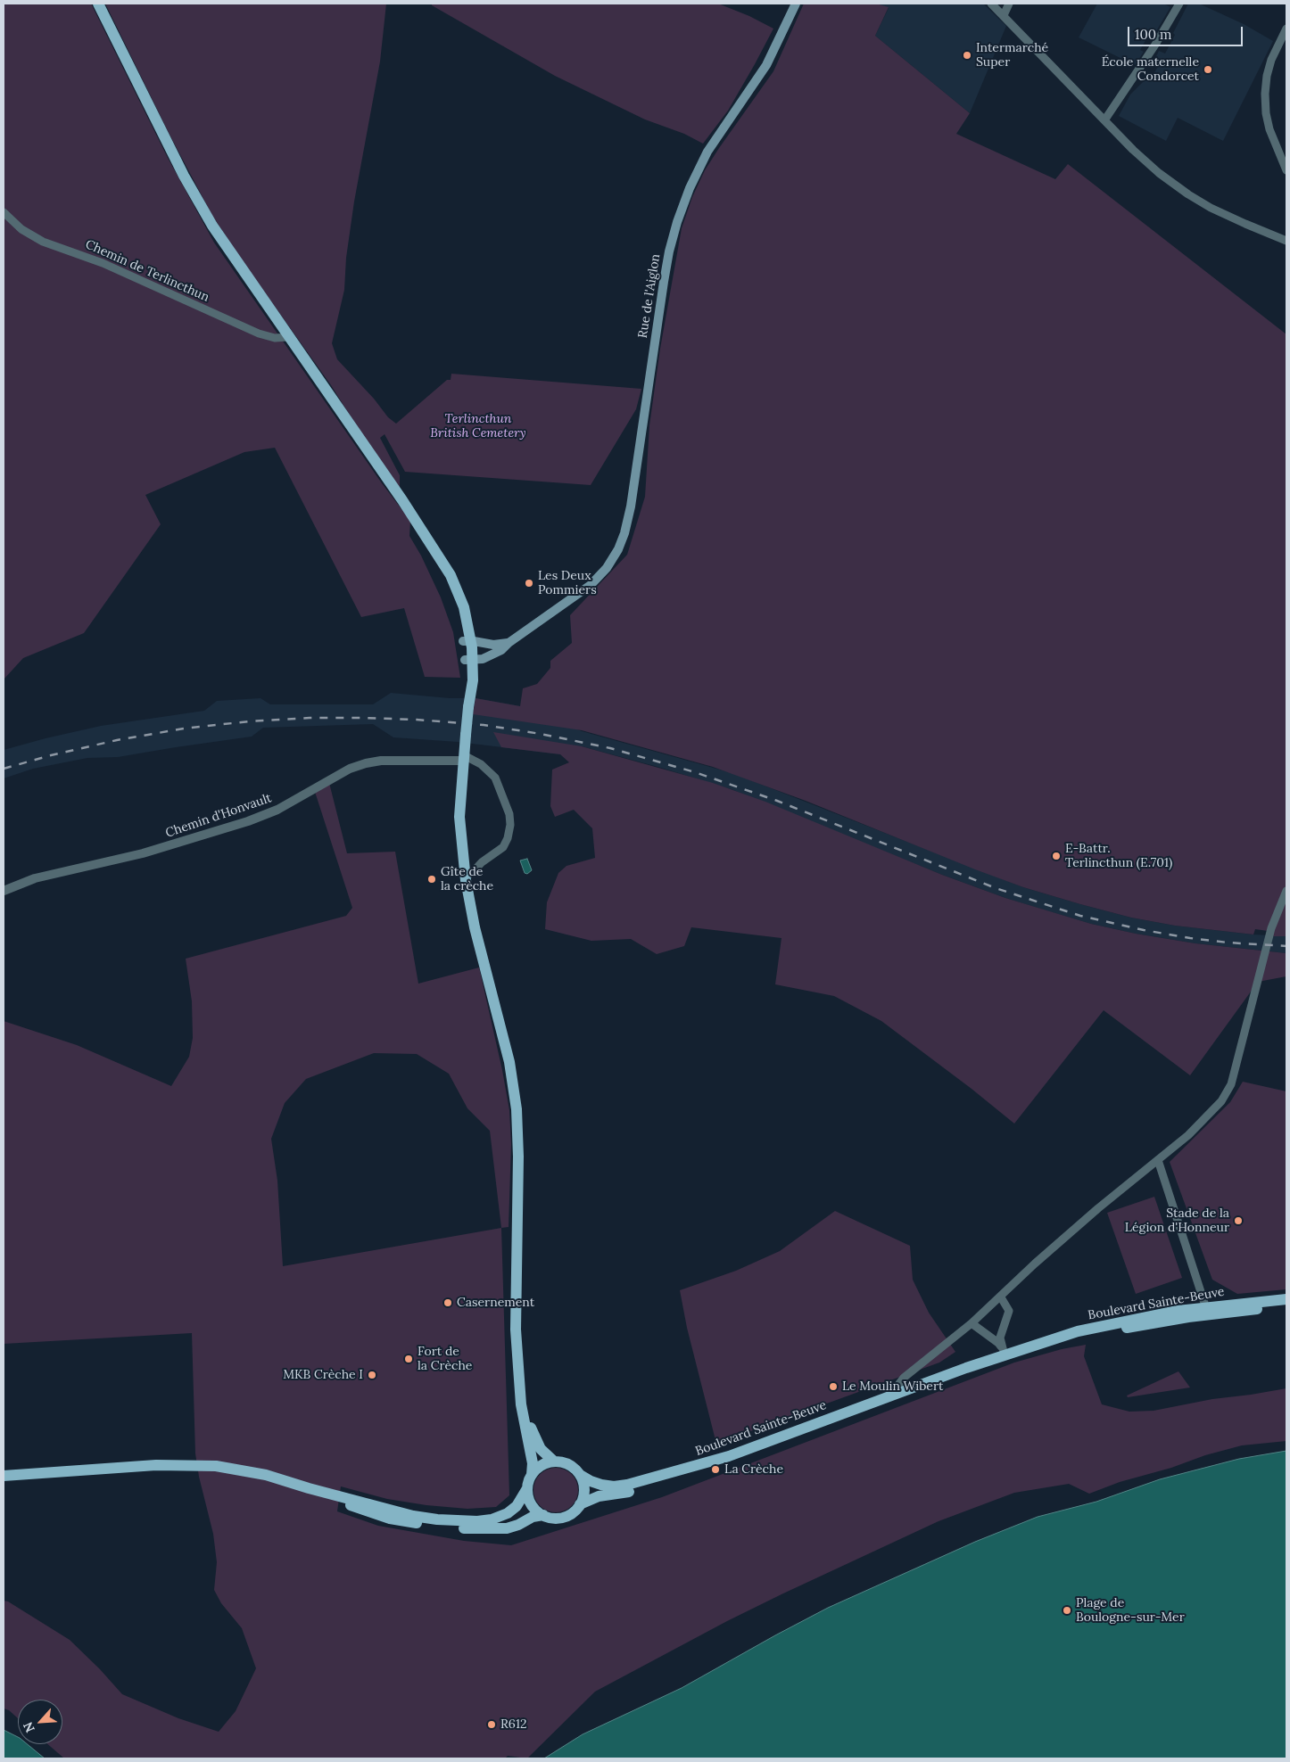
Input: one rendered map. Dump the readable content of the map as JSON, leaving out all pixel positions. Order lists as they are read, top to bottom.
{
  "streets": {
    "main road": ["Rue de l'Aiglon", "Boulevard Sainte-Beuve"],
    "street": ["Chemin de Terlincthun", "Chemin d'Honvault"]
  },
  "parks": ["Terlincthun British Cemetery"],
  "places": [
    "Intermarché Super",
    "École maternelle Condorcet",
    "Les Deux Pommiers",
    "E-Battr. Terlincthun (E.701)",
    "Gîte de la crèche",
    "Stade de la Légion d'Honneur",
    "Casernement",
    "Fort de la Crèche",
    "MKB Crèche I",
    "Le Moulin Wibert",
    "La Crèche",
    "Plage de Boulogne-sur-Mer",
    "R612"
  ],
  "scale_bar": "100 m",
  "north": "bottom left"
}
